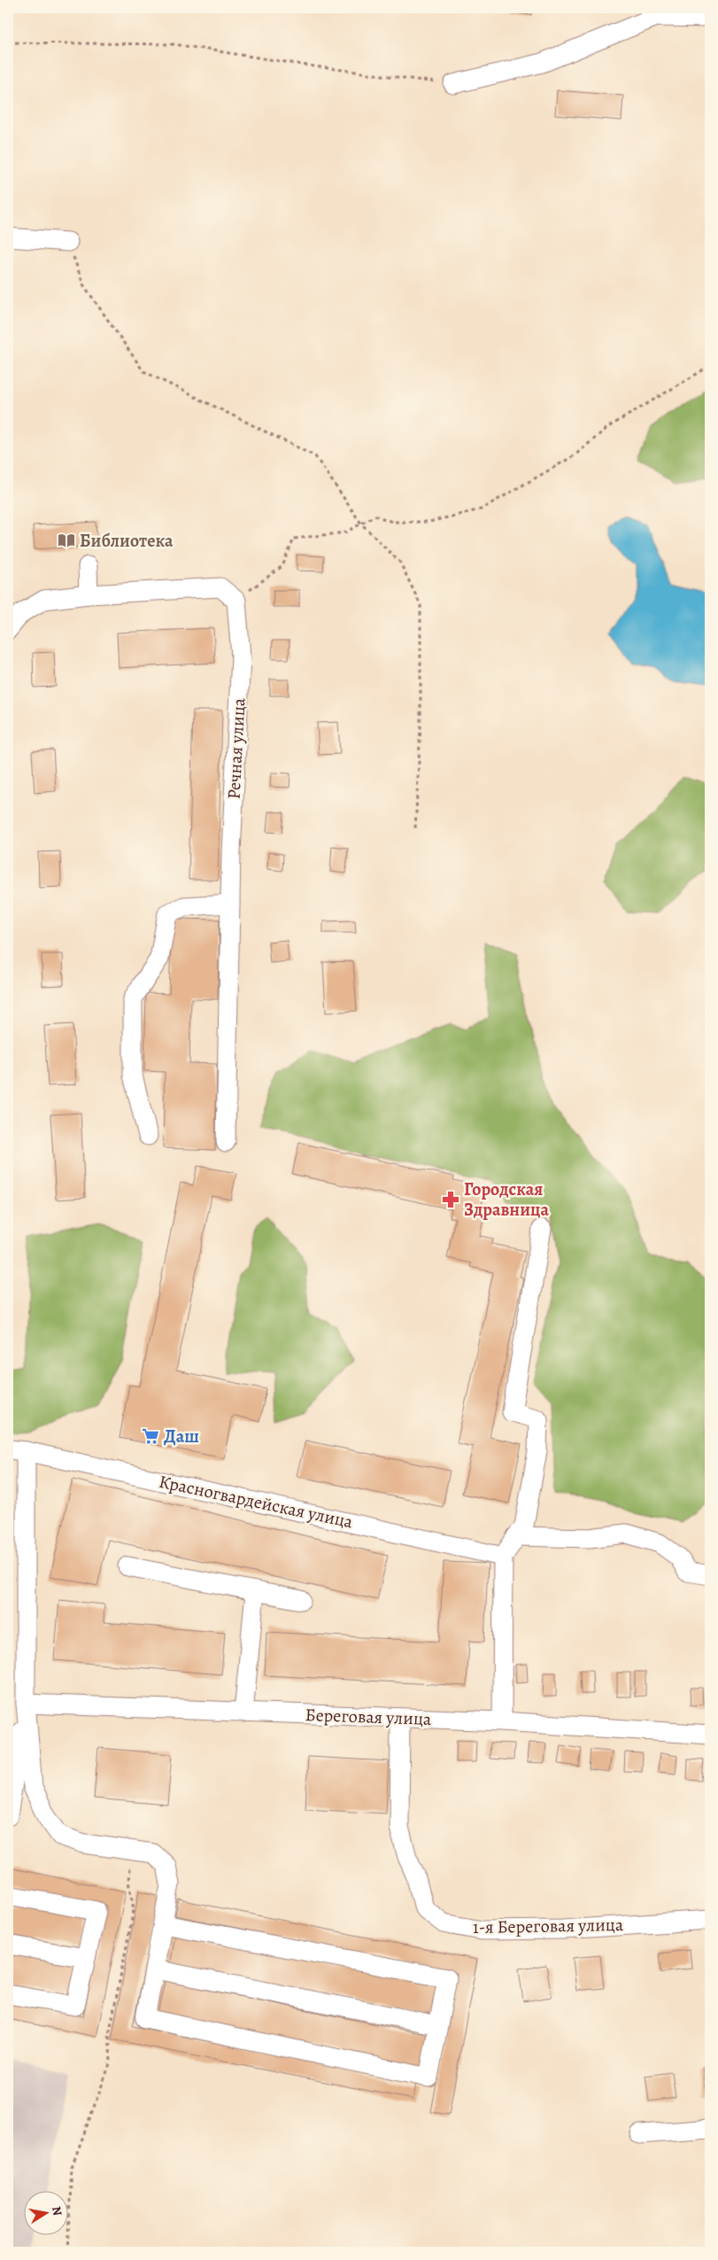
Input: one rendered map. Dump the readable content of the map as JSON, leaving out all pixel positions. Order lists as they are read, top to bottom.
{
  "streets": {
    "street": [
      "Речная улица",
      "Красногвардейская улица",
      "Береговая улица",
      "1-я Береговая улица"
    ]
  },
  "crossings": [
    ["Береговая улица", "1-я Береговая улица"]
  ],
  "places": {
    "library": ["Библиотека"],
    "pharmacy": ["Городская Здравница"],
    "supermarket": ["Даш"]
  },
  "north": "right"
}
